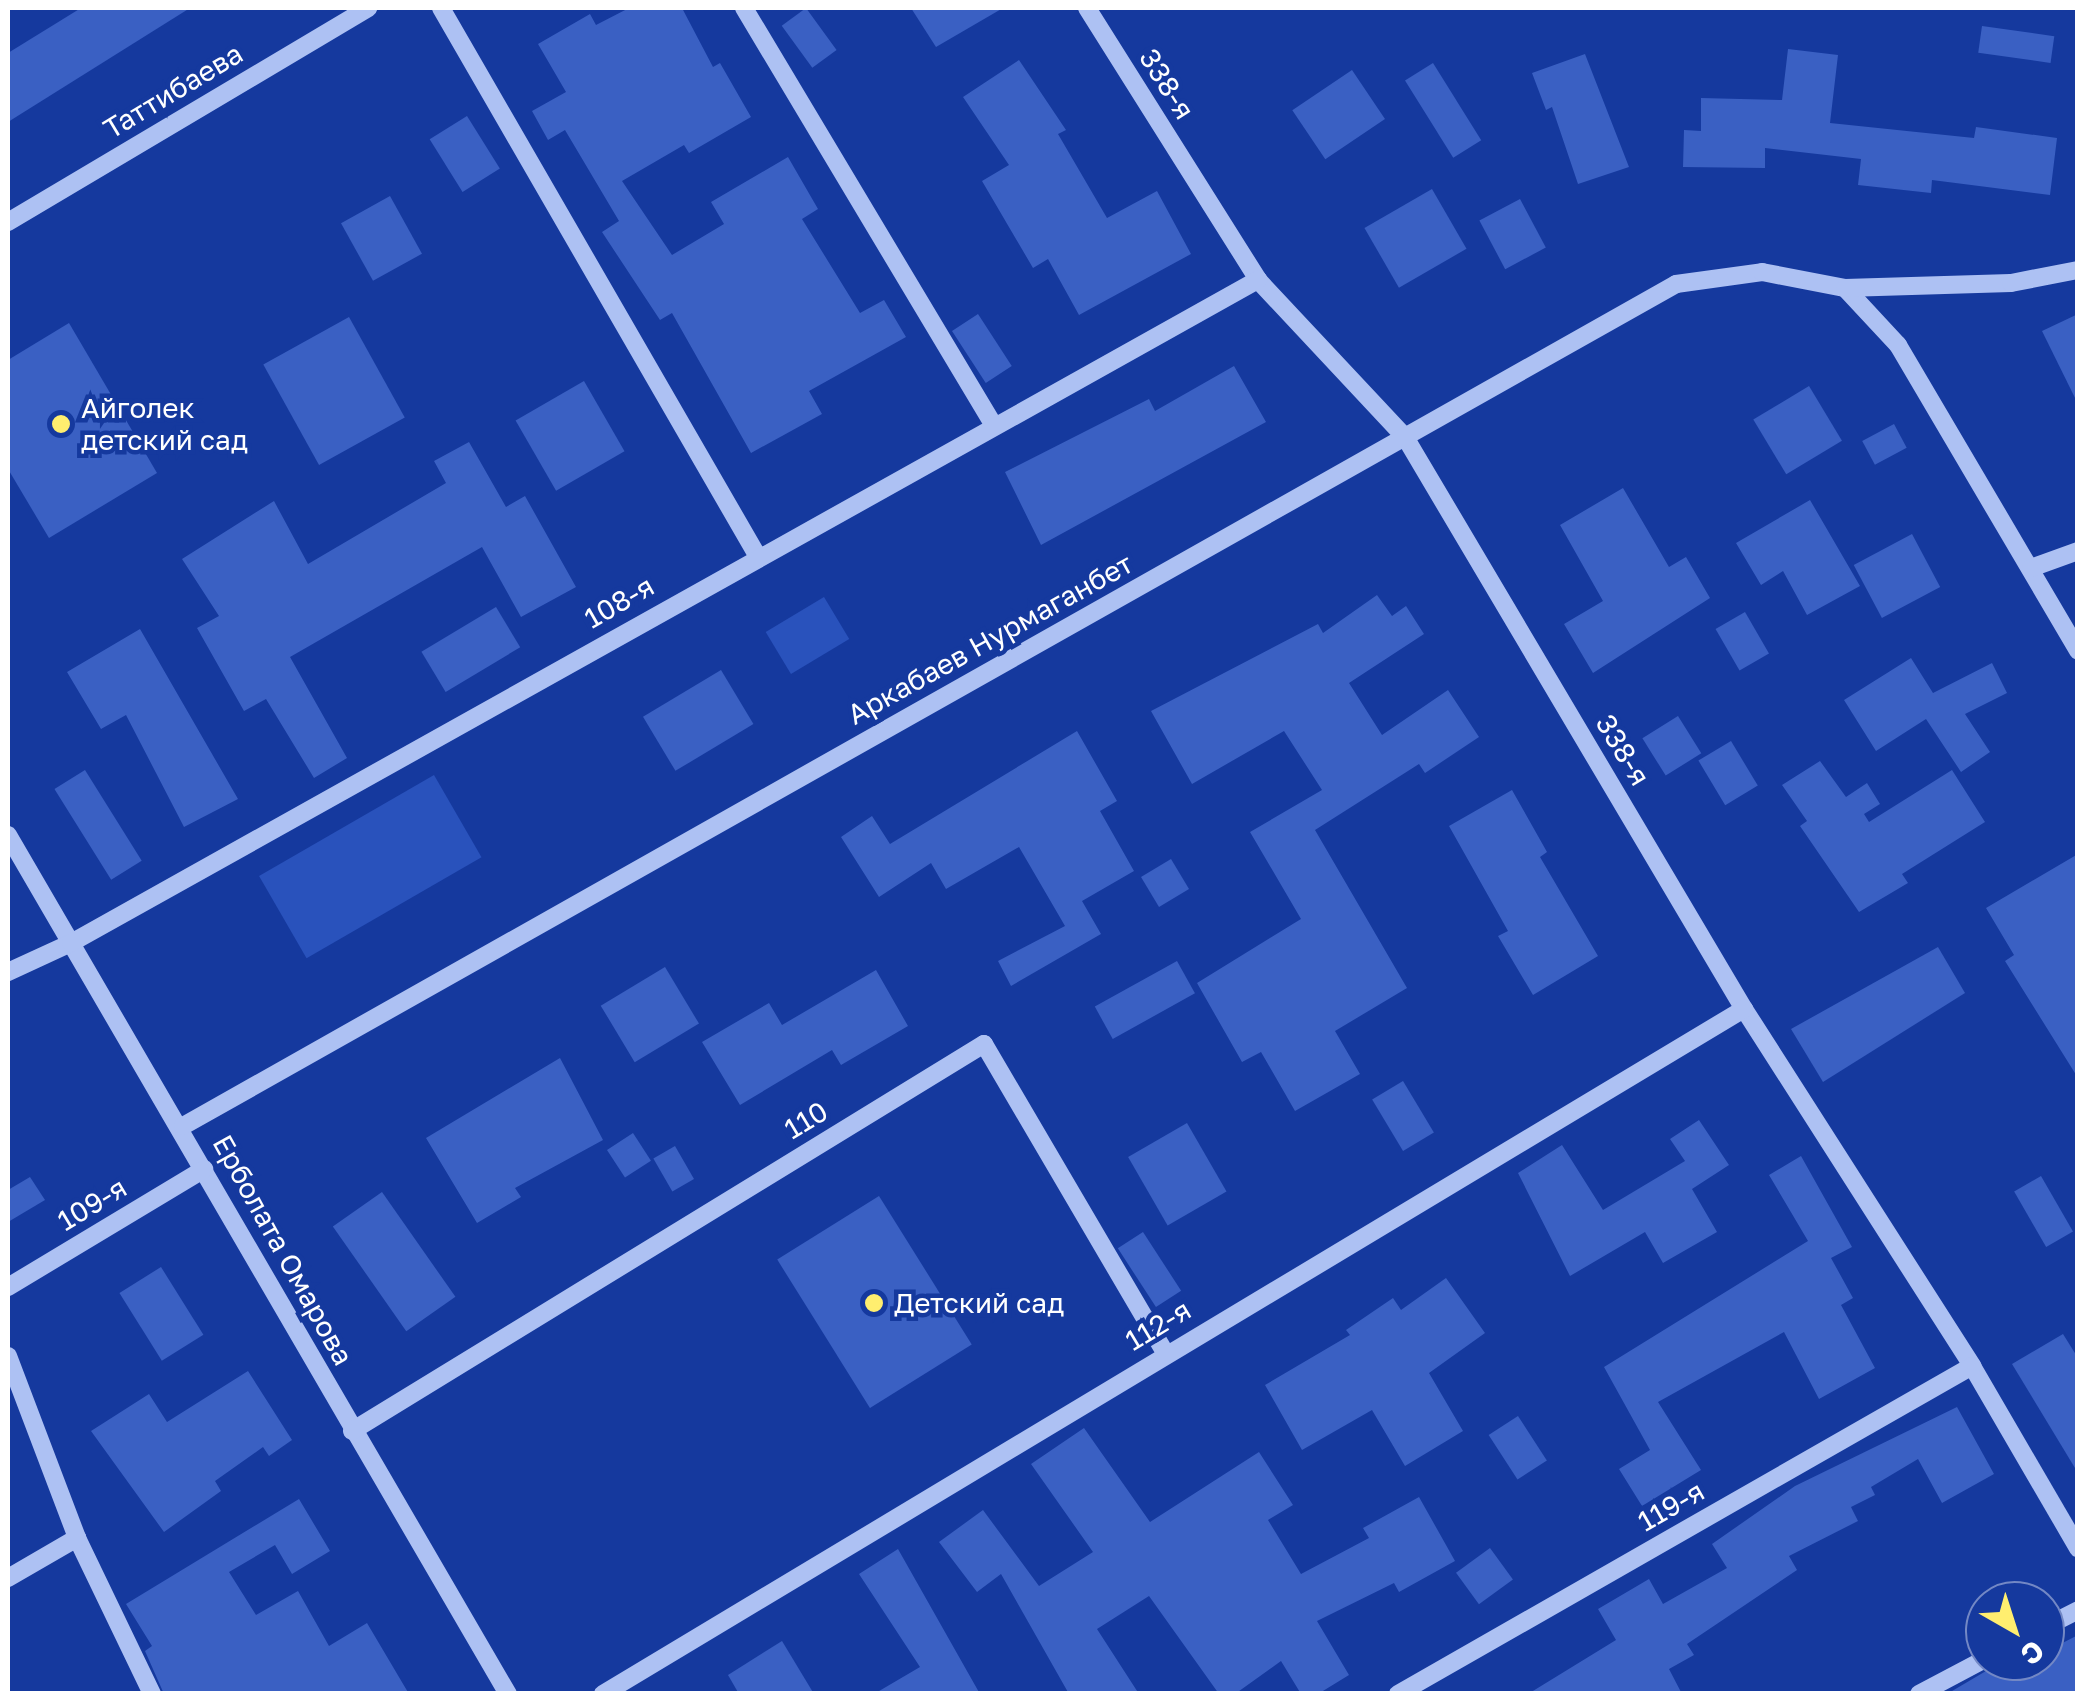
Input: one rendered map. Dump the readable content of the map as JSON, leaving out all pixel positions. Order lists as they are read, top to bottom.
{
  "streets": {
    "street": [
      "338-я",
      "Таттибаева",
      "108-я",
      "Аркабаев Нурмаганбет",
      "110",
      "109-я",
      "Ерболата Омарова",
      "112-я",
      "119-я"
    ]
  },
  "crossings": [
    ["338-я", "108-я"],
    ["338-я", "Аркабаев Нурмаганбет"],
    ["338-я", "112-я"],
    ["338-я", "119-я"],
    ["108-я", "Ерболата Омарова"],
    ["Аркабаев Нурмаганбет", "Ерболата Омарова"],
    ["110", "Ерболата Омарова"],
    ["110", "112-я"],
    ["109-я", "Ерболата Омарова"]
  ],
  "places": ["Айголек детский сад", "Детский сад"],
  "north": "bottom right"
}
